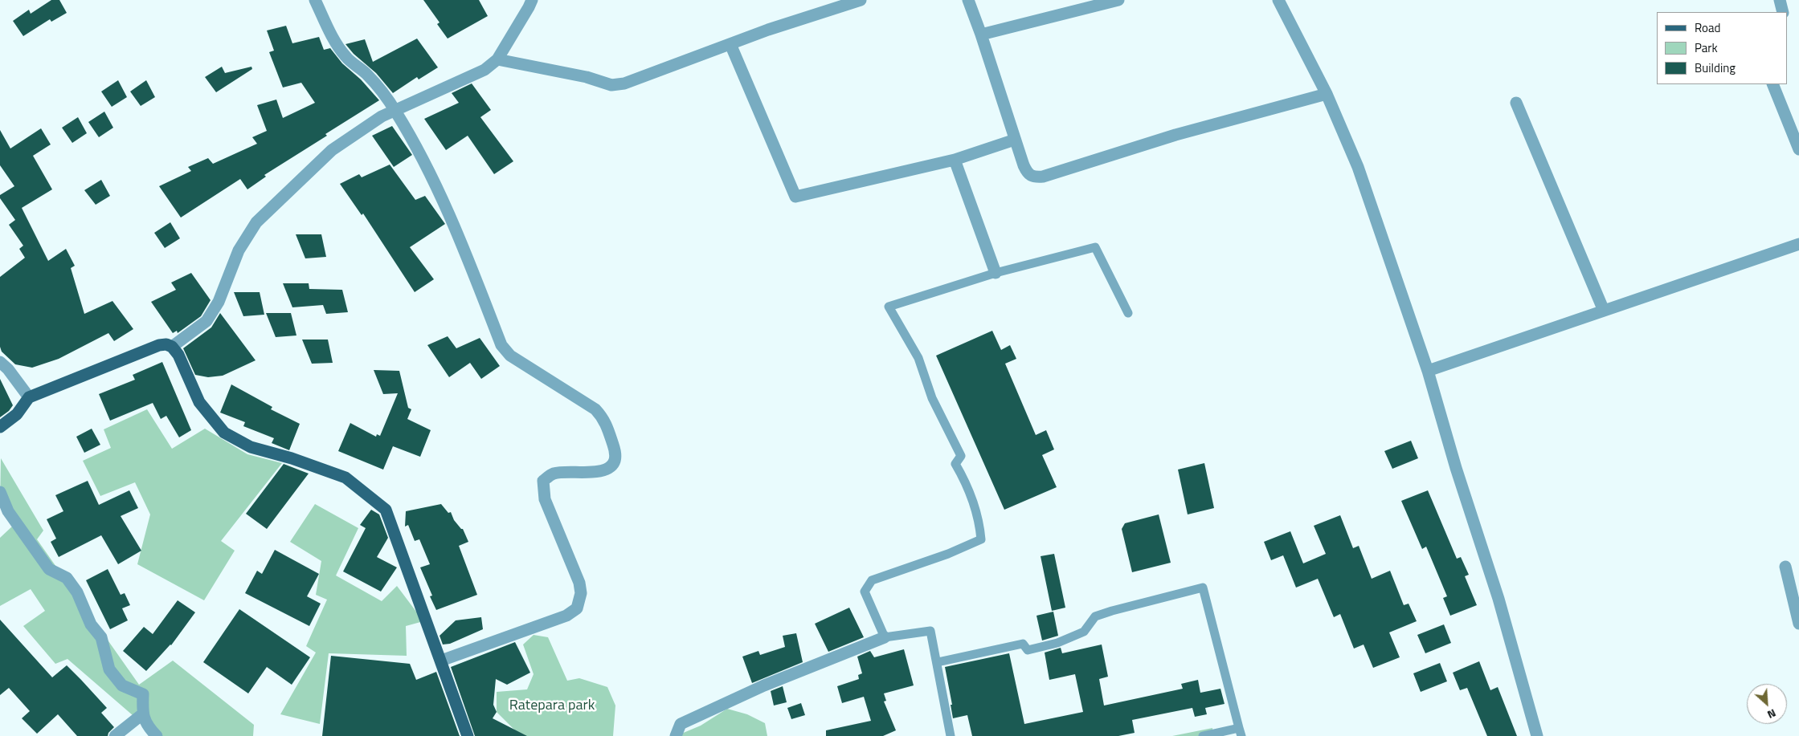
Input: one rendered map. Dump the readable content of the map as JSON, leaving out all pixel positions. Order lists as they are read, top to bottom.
{
  "parks": ["Ratepara park"],
  "legend": ["Road", "Park", "Building"],
  "north": "bottom right"
}
